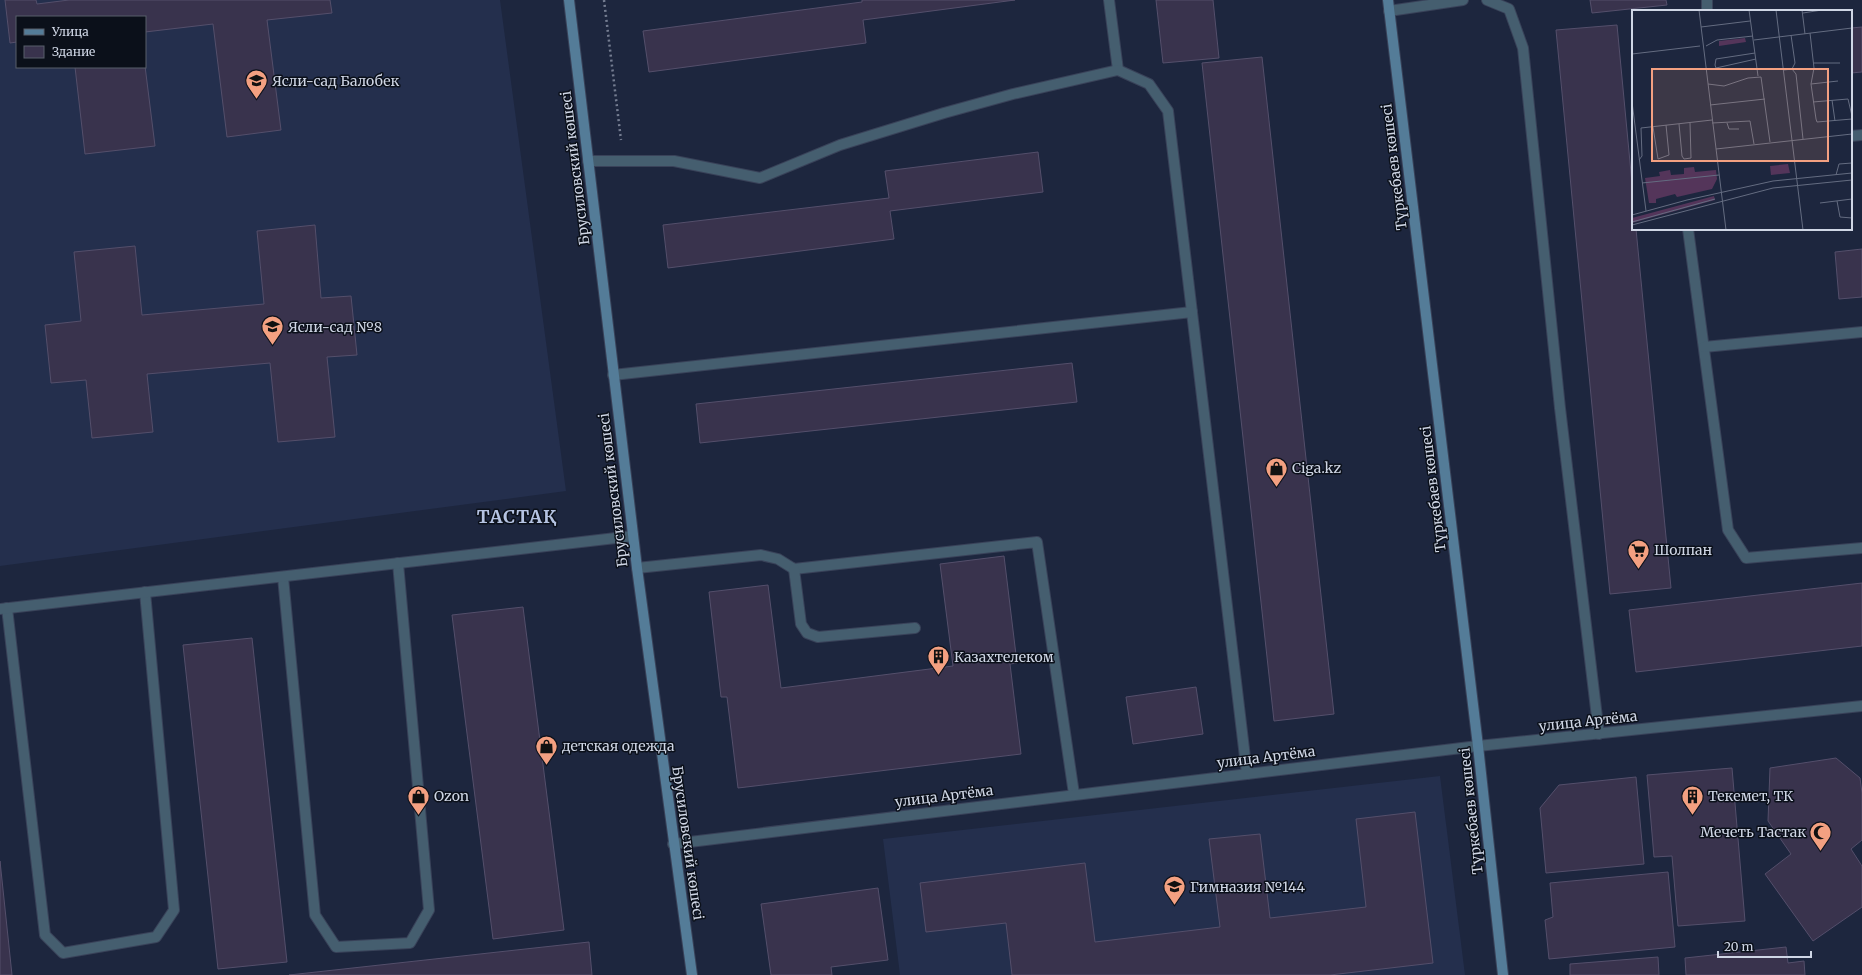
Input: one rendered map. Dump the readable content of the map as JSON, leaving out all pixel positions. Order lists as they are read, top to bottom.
{
  "streets": {
    "street": ["Түркебаев көшесі", "Брусиловский көшесі", "улица Артёма"]
  },
  "crossings": [
    ["Түркебаев көшесі", "улица Артёма"],
    ["Брусиловский көшесі", "улица Артёма"]
  ],
  "districts": ["ТАСТАҚ"],
  "places": {
    "school or university": ["Ясли-сад Балобек", "Ясли-сад №8", "Гимназия №144"],
    "shop": ["Ciga.kz", "детская одежда", "Ozon"],
    "supermarket": ["Шолпан"],
    "building": ["Казахтелеком", "Текемет, ТК"],
    "mosque": ["Мечеть Тастак"]
  },
  "legend": ["Улица", "Здание"],
  "scale_bar": "20 m"
}
